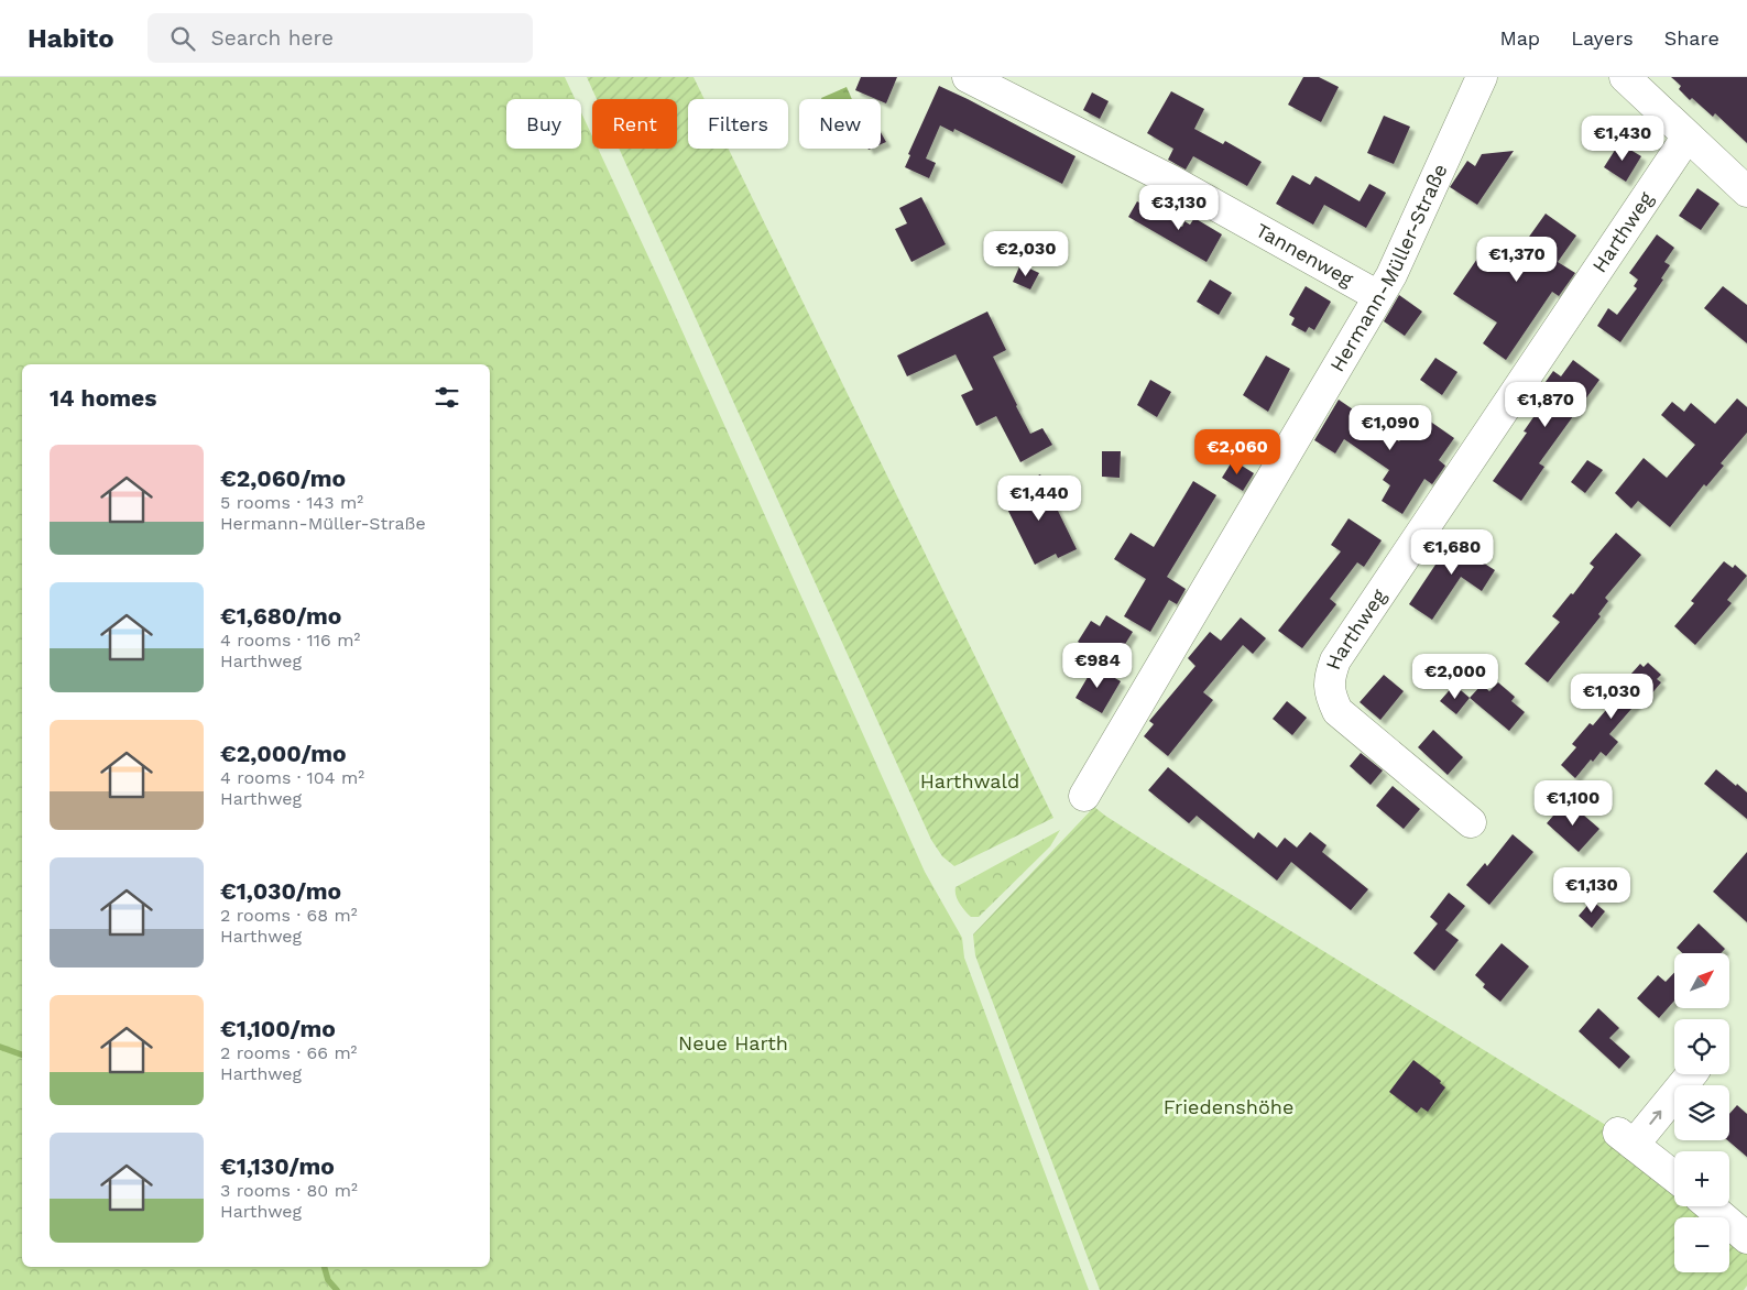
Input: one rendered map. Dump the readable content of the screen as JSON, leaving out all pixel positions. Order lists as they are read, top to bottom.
{
  "streets": {
    "street": ["Harthweg", "Tannenweg", "Hermann-Müller-Straße"]
  },
  "crossings": [
    ["Tannenweg", "Hermann-Müller-Straße"]
  ],
  "parks": ["Harthwald", "Neue Harth", "Friedenshöhe"],
  "north": "top right",
  "page": {
    "header": "Habito",
    "search": "Search here",
    "nav": ["Map", "Layers", "Share"],
    "chip": [
      "Buy",
      "Rent",
      "Filters",
      "New"
    ],
    "price": [
      "€1,430",
      "€3,130",
      "€2,030",
      "€1,370",
      "€1,870",
      "€1,090",
      "€2,060",
      "€1,440",
      "€1,680",
      "€984",
      "€2,000",
      "€1,030",
      "€1,100",
      "€1,130"
    ],
    "heading": "14 homes",
    "list": [
      {
        "name": "€2,060/mo",
        "note": "5 rooms · 143 m² · Hermann-Müller-Straße"
      },
      {
        "name": "€1,680/mo",
        "note": "4 rooms · 116 m² · Harthweg"
      },
      {
        "name": "€2,000/mo",
        "note": "4 rooms · 104 m² · Harthweg"
      },
      {
        "name": "€1,030/mo",
        "note": "2 rooms · 68 m² · Harthweg"
      },
      {
        "name": "€1,100/mo",
        "note": "2 rooms · 66 m² · Harthweg"
      },
      {
        "name": "€1,130/mo",
        "note": "3 rooms · 80 m² · Harthweg"
      }
    ],
    "map_buttons": ["+", "−"]
  }
}
